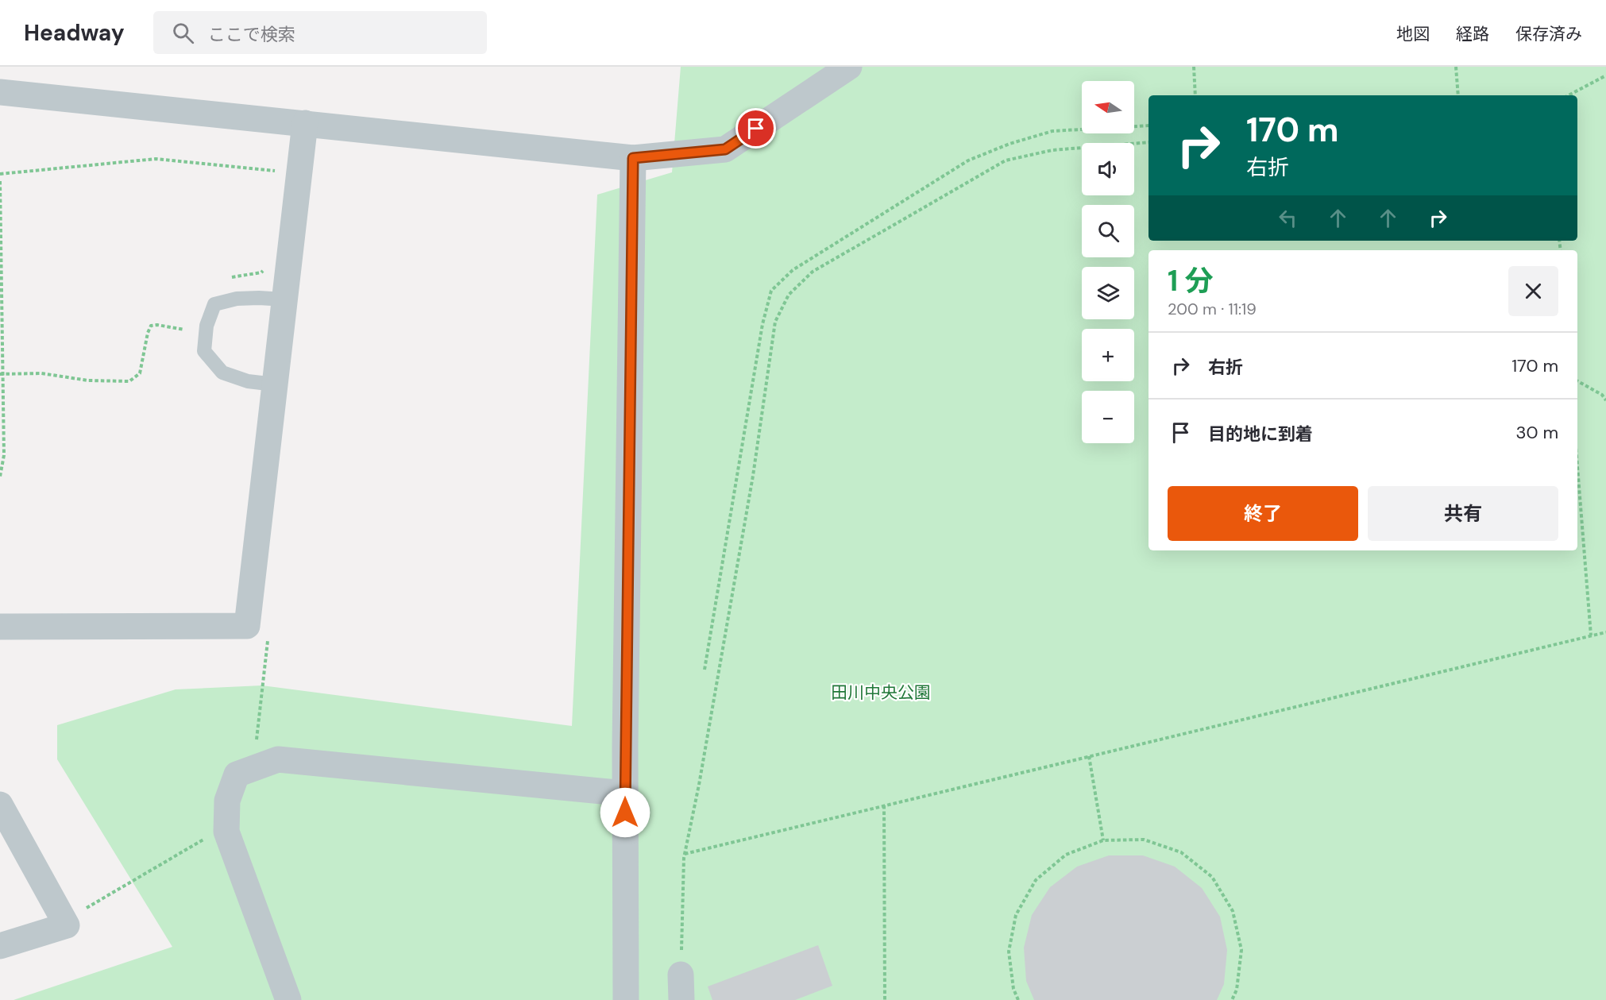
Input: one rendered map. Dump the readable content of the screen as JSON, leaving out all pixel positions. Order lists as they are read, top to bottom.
{
  "parks": ["田川中央公園"],
  "north": "left",
  "page": {
    "header": "Headway",
    "search": "ここで検索",
    "nav": ["地図", "経路", "保存済み"],
    "map_buttons": ["+", "−"],
    "turn": ["170 m", "右折"],
    "heading": ["1 分", "200 m · 11:19"],
    "list": [
      {
        "name": "右折",
        "value": "170 m"
      },
      {
        "name": "目的地に到着",
        "value": "30 m"
      }
    ],
    "buttons": ["終了", "共有"]
  }
}
